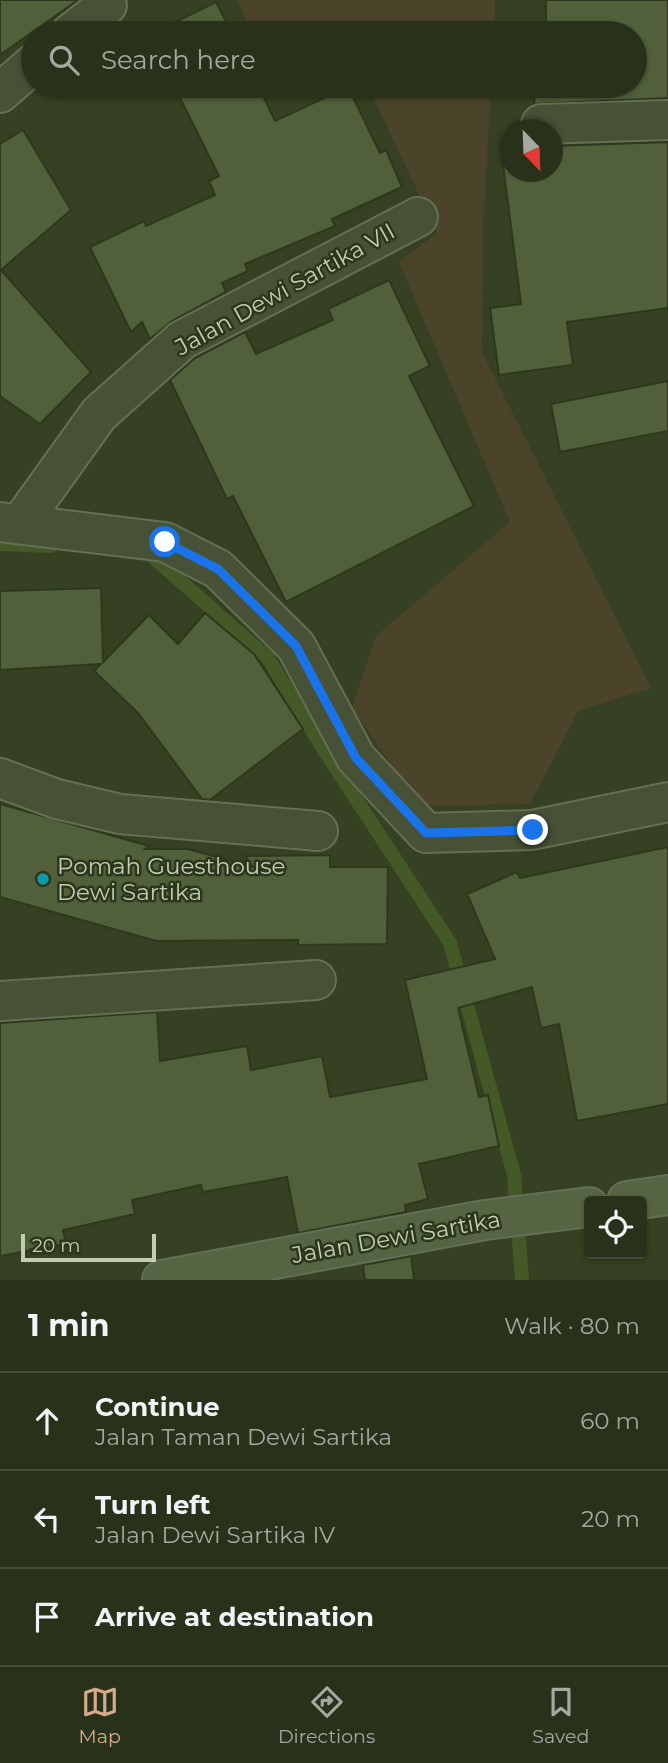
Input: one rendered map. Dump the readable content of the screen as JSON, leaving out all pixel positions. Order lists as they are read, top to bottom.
{
  "streets": {
    "street": ["Jalan Dewi Sartika VII", "Jalan Dewi Sartika"]
  },
  "places": ["Pomah Guesthouse Dewi Sartika"],
  "scale_bar": "20 m",
  "north": "bottom right",
  "page": {
    "search": "Search here",
    "scale": "20 m",
    "heading": ["1 min", "Walk · 80 m"],
    "list": [
      ["Continue", "Jalan Taman Dewi Sartika", "60 m"],
      ["Turn left", "Jalan Dewi Sartika IV", "20 m"],
      "Arrive at destination"
    ],
    "nav": ["Map", "Directions", "Saved"]
  }
}
